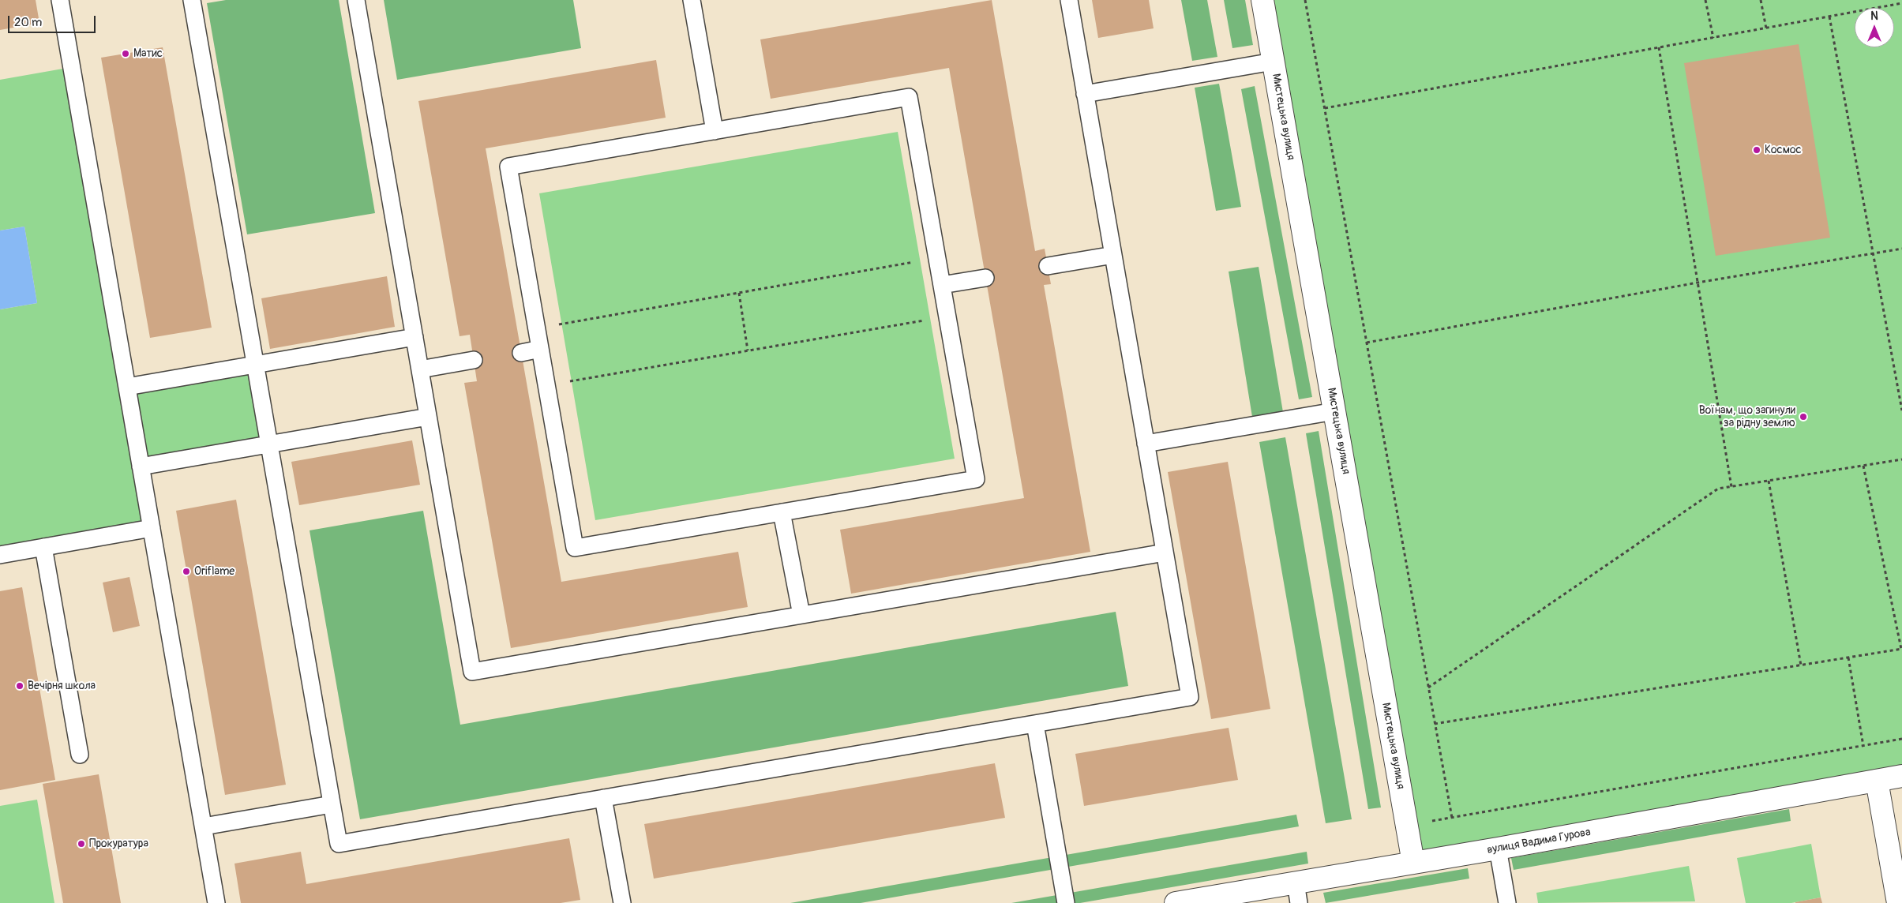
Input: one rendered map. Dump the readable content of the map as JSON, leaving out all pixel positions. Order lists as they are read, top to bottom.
{
  "streets": {
    "street": ["Мистецька вулиця", "вулиця Вадима Гурова"]
  },
  "crossings": [
    ["Мистецька вулиця", "вулиця Вадима Гурова"]
  ],
  "places": [
    "Матис",
    "Космос",
    "Воїнам, що загинули за рідну землю",
    "Oriflame",
    "Вечірня школа",
    "Прокуратура"
  ],
  "scale_bar": "20 m",
  "north": "top"
}
